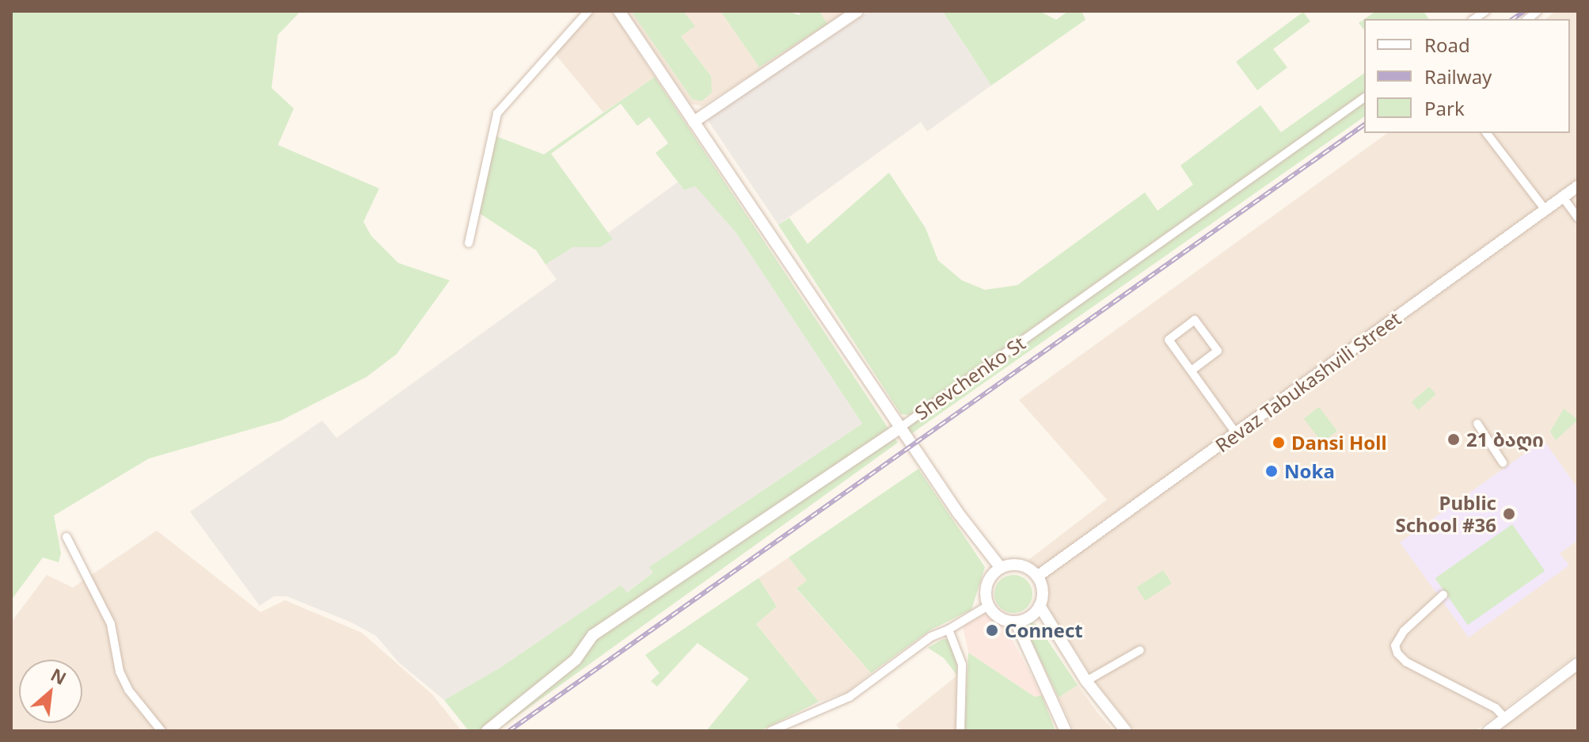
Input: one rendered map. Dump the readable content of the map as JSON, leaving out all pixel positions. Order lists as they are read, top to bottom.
{
  "streets": {
    "main road": ["Shevchenko St", "Revaz Tabukashvili Street"]
  },
  "places": [
    "21 ბაღი",
    "Dansi Holl",
    "Noka",
    "Public School #36",
    "Connect"
  ],
  "legend": ["Road", "Railway", "Park"],
  "north": "top right"
}
